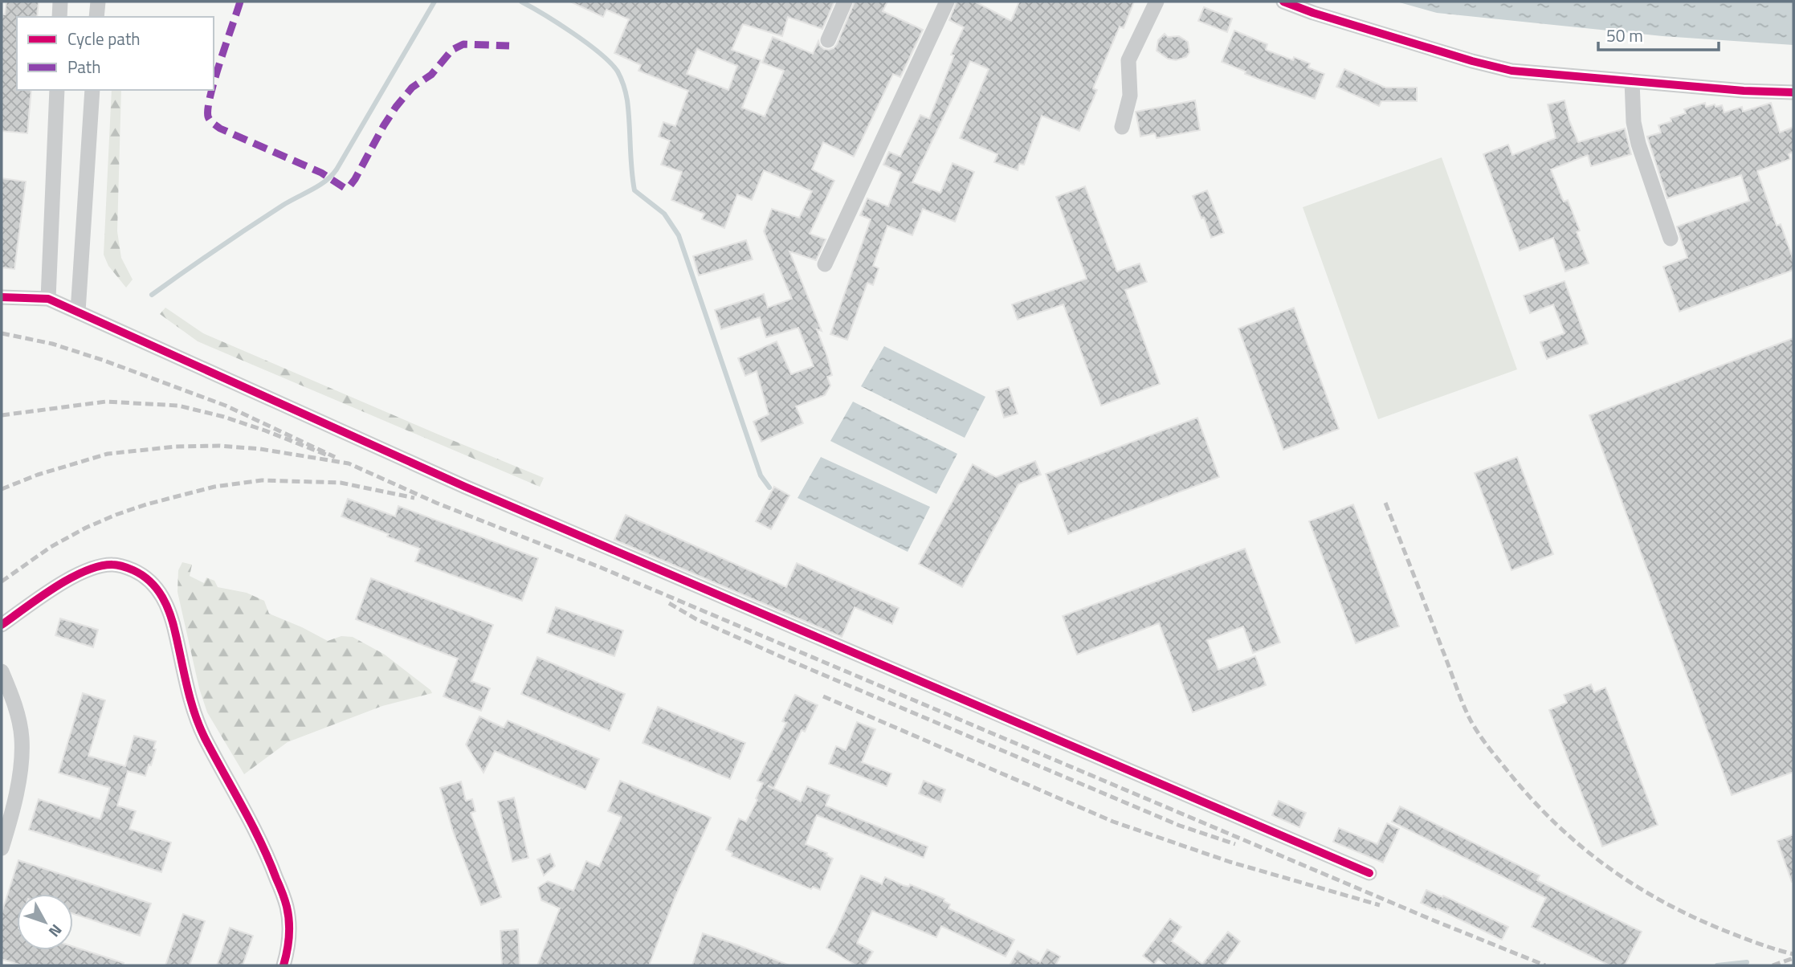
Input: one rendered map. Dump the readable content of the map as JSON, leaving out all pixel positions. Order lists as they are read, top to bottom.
{
  "legend": ["Cycle path", "Path"],
  "scale_bar": "50 m",
  "north": "bottom right"
}
